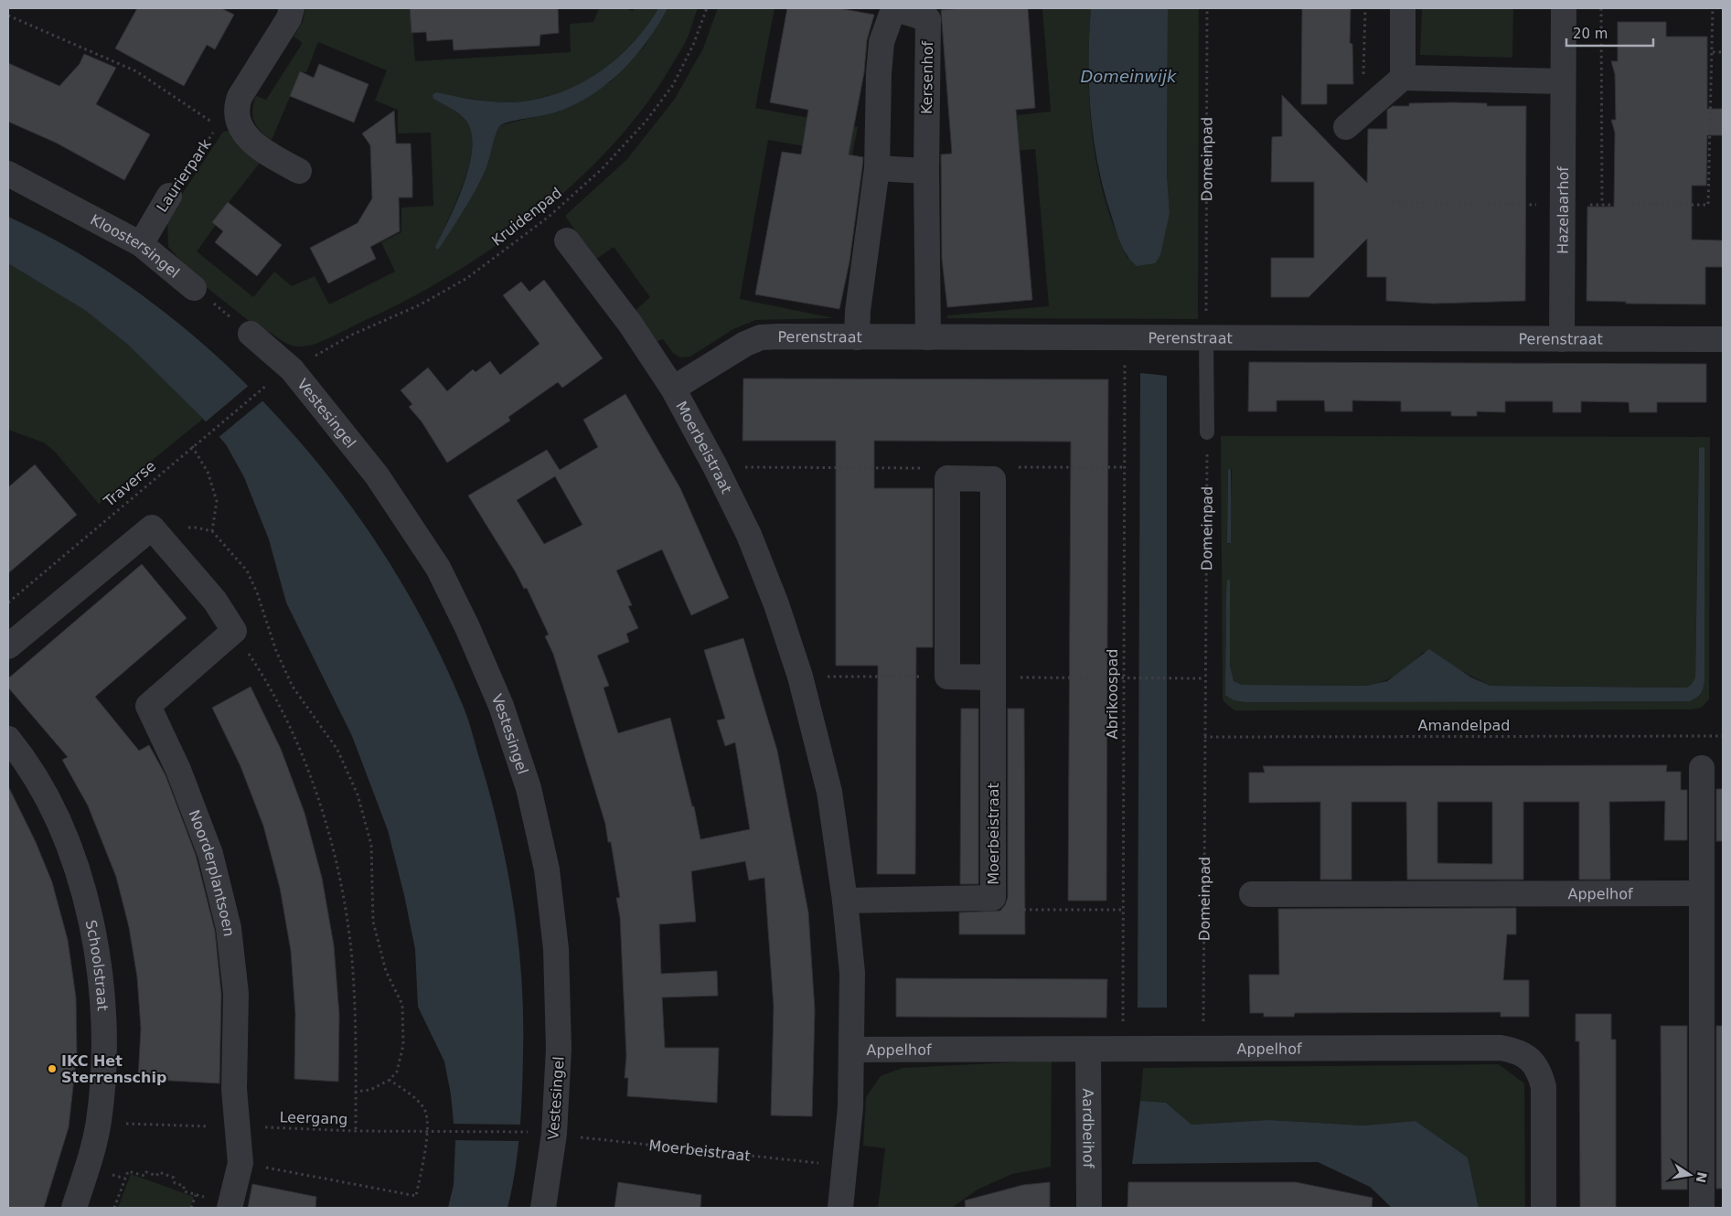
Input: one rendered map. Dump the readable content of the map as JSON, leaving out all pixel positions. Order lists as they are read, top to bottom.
{
  "streets": {
    "street": [
      "Kersenhof",
      "Laurierpark",
      "Hazelaarhof",
      "Kloostersingel",
      "Perenstraat",
      "Vestesingel",
      "Moerbeistraat",
      "Noorderplantsoen",
      "Appelhof",
      "Schoolstraat",
      "Aardbeihof"
    ],
    "path": [
      "Domeinpad",
      "Kruidenpad",
      "Traverse",
      "Abrikoospad",
      "Amandelpad",
      "Leergang"
    ]
  },
  "crossings": [
    ["Kersenhof", "Perenstraat"],
    ["Domeinpad", "Perenstraat"],
    ["Domeinpad", "Amandelpad"],
    ["Domeinpad", "Appelhof"],
    ["Laurierpark", "Kloostersingel"],
    ["Hazelaarhof", "Perenstraat"],
    ["Kruidenpad", "Vestesingel"],
    ["Kloostersingel", "Vestesingel"],
    ["Perenstraat", "Moerbeistraat"],
    ["Perenstraat", "Abrikoospad"],
    ["Vestesingel", "Moerbeistraat"],
    ["Moerbeistraat", "Appelhof"],
    ["Abrikoospad", "Appelhof"],
    ["Noorderplantsoen", "Leergang"],
    ["Appelhof", "Aardbeihof"],
    ["Schoolstraat", "Leergang"]
  ],
  "water": ["Domeinwijk"],
  "places": ["IKC Het Sterrenschip"],
  "scale_bar": "20 m",
  "north": "right"
}
